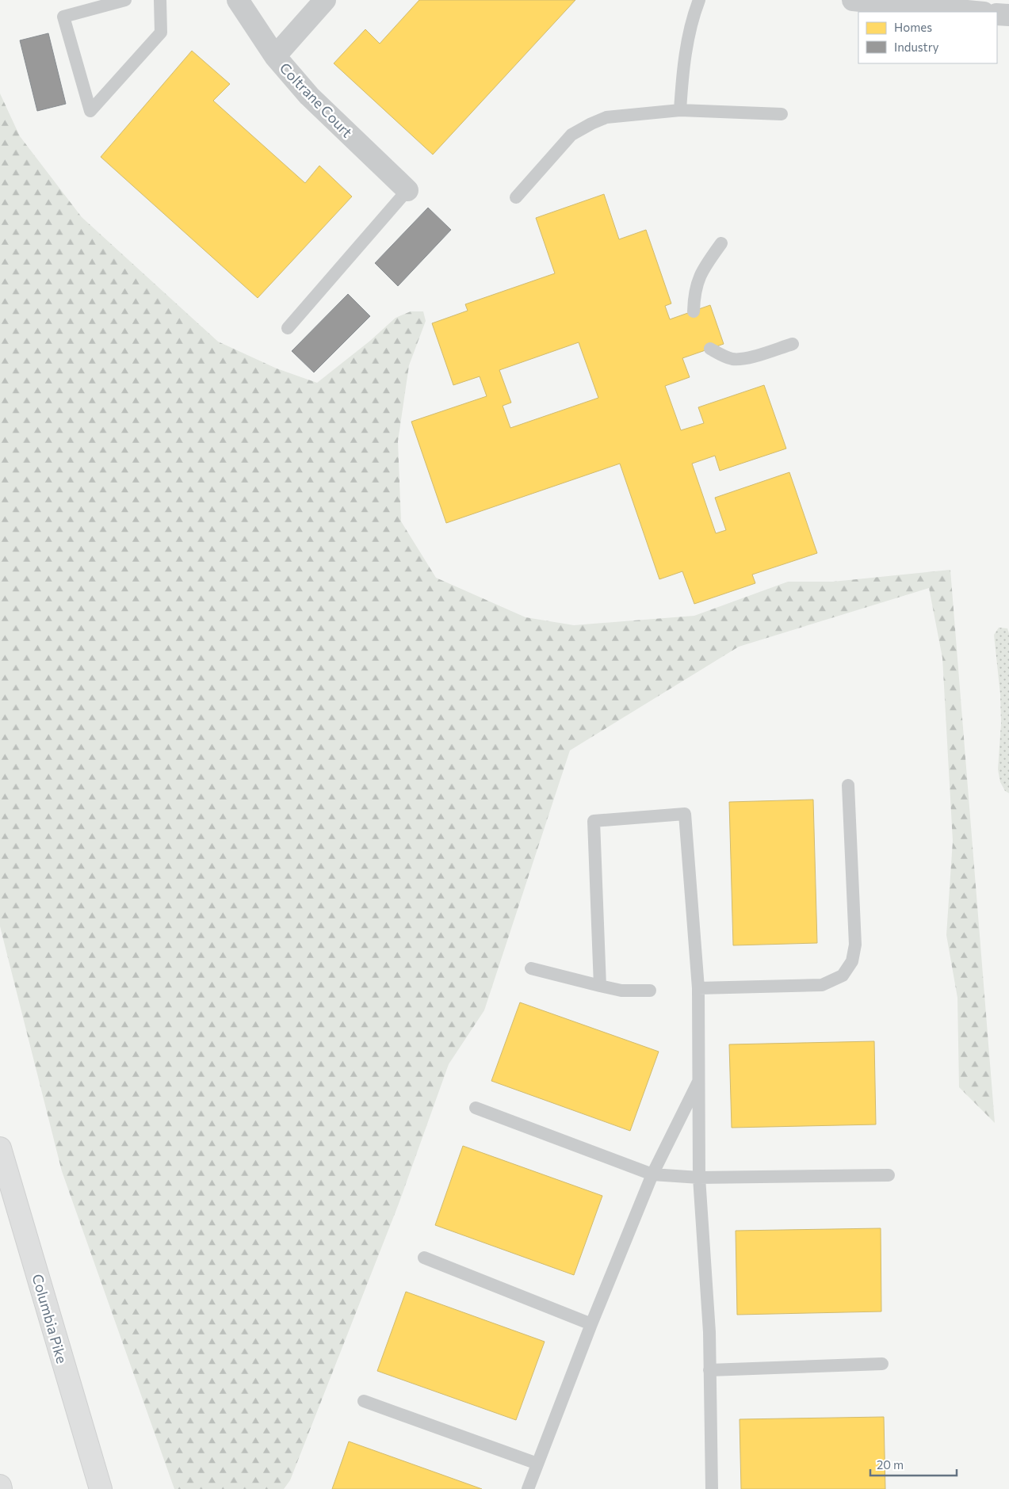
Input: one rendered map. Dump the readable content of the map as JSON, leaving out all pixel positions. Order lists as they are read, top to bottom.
{
  "streets": {
    "highway": ["Columbia Pike"],
    "street": ["Coltrane Court"]
  },
  "legend": ["Homes", "Industry"],
  "scale_bar": "20 m"
}
